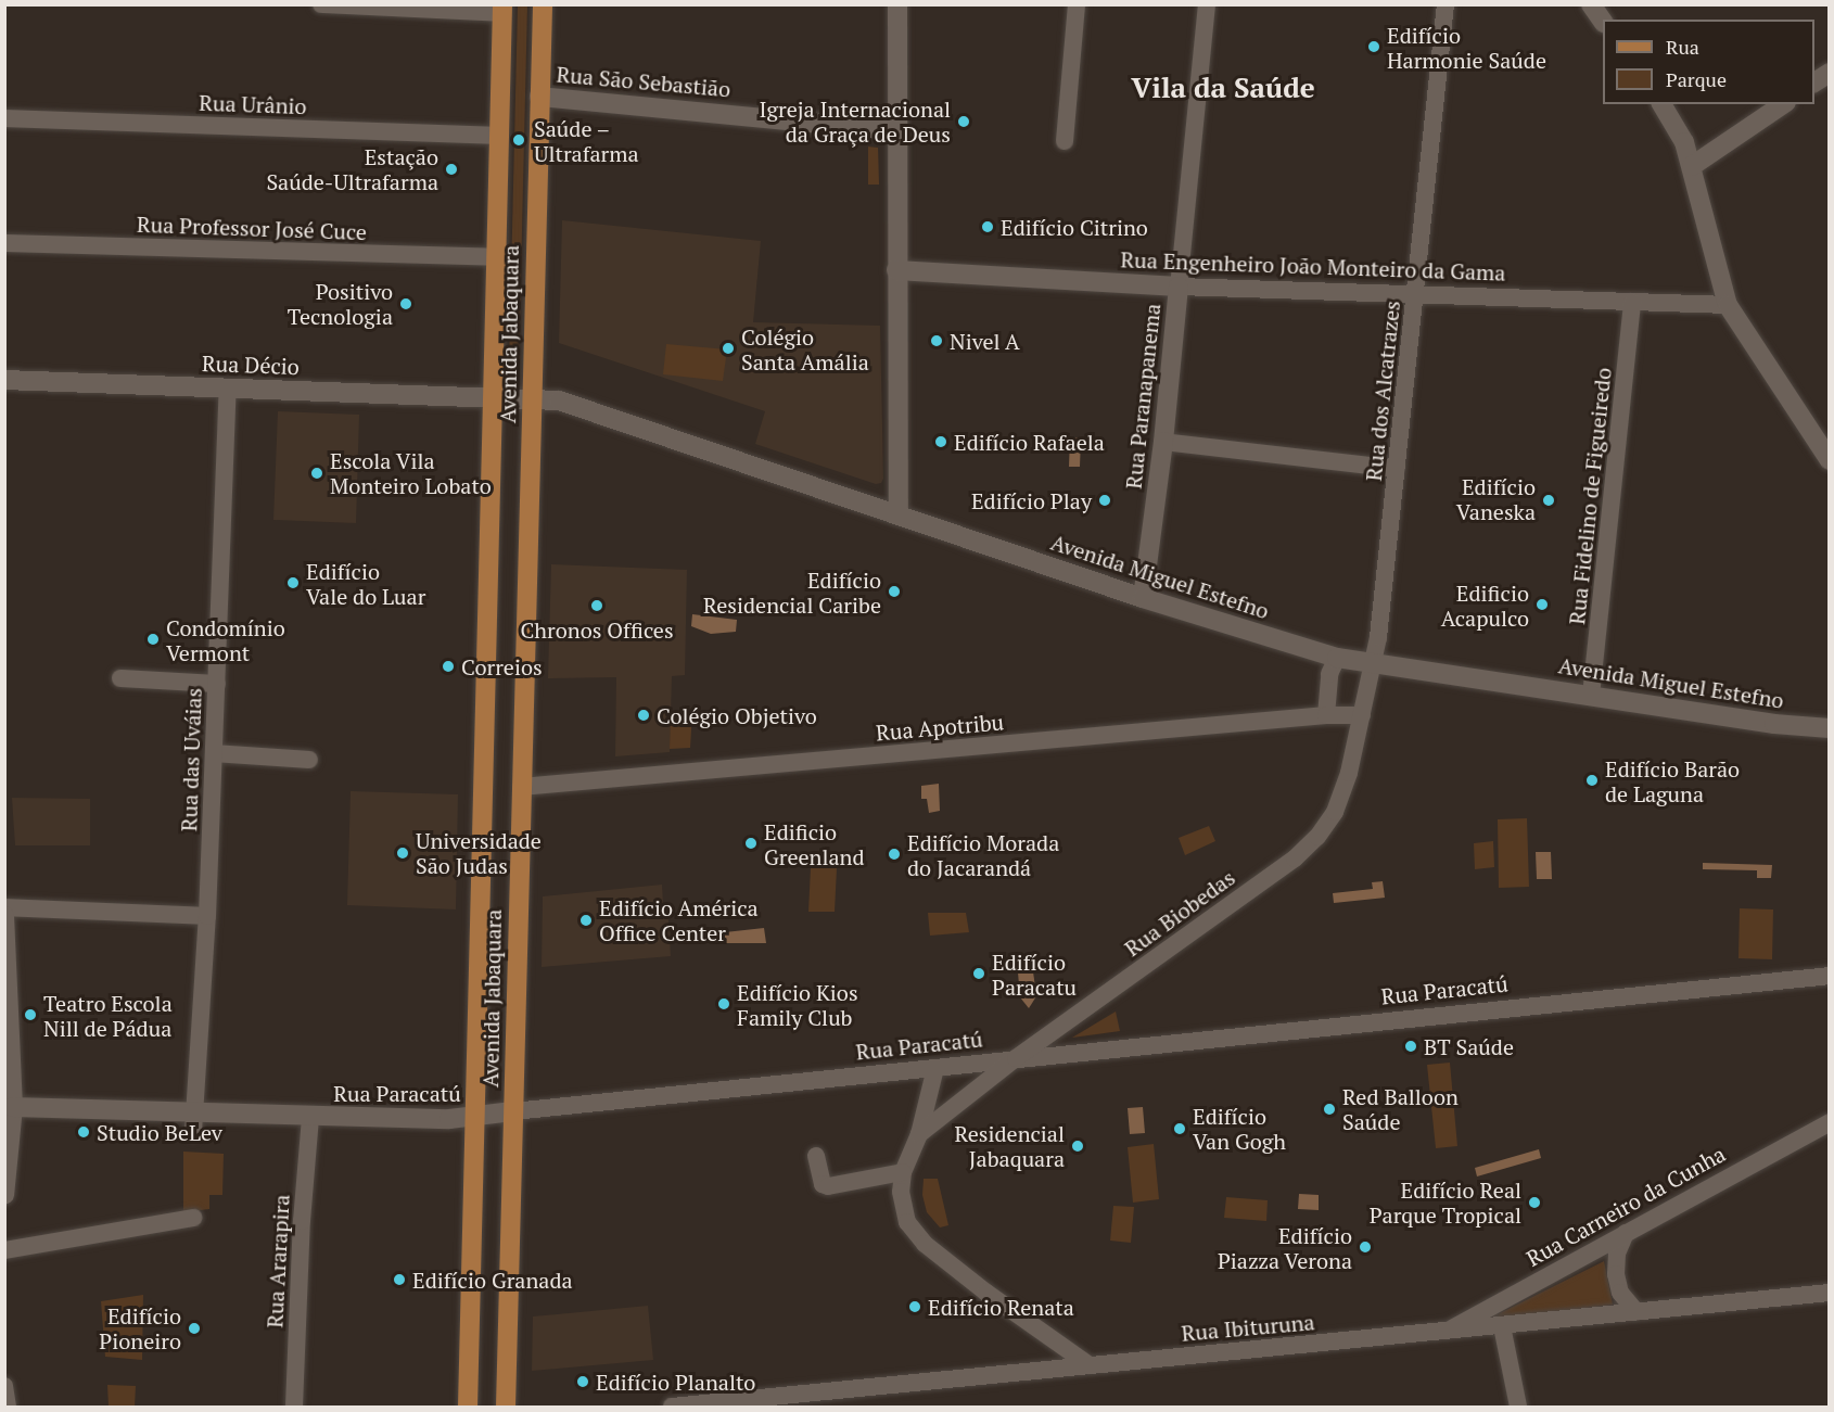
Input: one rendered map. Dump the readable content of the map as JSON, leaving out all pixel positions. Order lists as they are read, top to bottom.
{
  "streets": {
    "main road": ["Avenida Jabaquara"],
    "street": [
      "Rua São Sebastião",
      "Rua Urânio",
      "Rua Professor José Cuce",
      "Rua Engenheiro João Monteiro da Gama",
      "Rua Décio",
      "Rua dos Alcatrazes",
      "Rua Paranapanema",
      "Rua Fidelino de Figueiredo",
      "Avenida Miguel Estefno",
      "Rua Apotribu",
      "Rua das Uváias",
      "Rua Biobedas",
      "Rua Paracatú",
      "Rua Carneiro da Cunha",
      "Rua Ararapira",
      "Rua Ibituruna"
    ]
  },
  "crossings": [
    ["Rua São Sebastião", "Avenida Jabaquara"],
    ["Rua Urânio", "Avenida Jabaquara"],
    ["Rua Professor José Cuce", "Avenida Jabaquara"],
    ["Rua Engenheiro João Monteiro da Gama", "Rua dos Alcatrazes"],
    ["Rua Engenheiro João Monteiro da Gama", "Rua Paranapanema"],
    ["Rua Engenheiro João Monteiro da Gama", "Rua Fidelino de Figueiredo"],
    ["Avenida Jabaquara", "Rua Décio"],
    ["Avenida Jabaquara", "Avenida Miguel Estefno"],
    ["Avenida Jabaquara", "Rua Apotribu"],
    ["Avenida Jabaquara", "Rua Paracatú"],
    ["Rua Décio", "Avenida Miguel Estefno"],
    ["Rua Décio", "Rua das Uváias"],
    ["Rua dos Alcatrazes", "Avenida Miguel Estefno"],
    ["Rua dos Alcatrazes", "Rua Biobedas"],
    ["Rua Paranapanema", "Avenida Miguel Estefno"],
    ["Rua Fidelino de Figueiredo", "Avenida Miguel Estefno"],
    ["Avenida Miguel Estefno", "Rua Biobedas"],
    ["Rua Apotribu", "Rua Biobedas"],
    ["Rua das Uváias", "Rua Paracatú"],
    ["Rua Biobedas", "Rua Paracatú"],
    ["Rua Biobedas", "Rua Ibituruna"],
    ["Rua Paracatú", "Rua Ararapira"],
    ["Rua Carneiro da Cunha", "Rua Ibituruna"]
  ],
  "districts": ["Vila da Saúde"],
  "places": [
    "Edifício Harmonie Saúde",
    "Igreja Internacional da Graça de Deus",
    "Saúde – Ultrafarma",
    "Estação Saúde-Ultrafarma",
    "Edifício Citrino",
    "Positivo Tecnologia",
    "Nivel A",
    "Colégio Santa Amália",
    "Edifício Rafaela",
    "Escola Vila Monteiro Lobato",
    "Edifício Play",
    "Edifício Vaneska",
    "Edifício Vale do Luar",
    "Edifício Residencial Caribe",
    "Edificio Acapulco",
    "Chronos Offices",
    "Condomínio Vermont",
    "Correios",
    "Colégio Objetivo",
    "Edifício Barão de Laguna",
    "Edificio Greenland",
    "Universidade São Judas",
    "Edifício Morada do Jacarandá",
    "Edifício América Office Center",
    "Edifício Paracatu",
    "Edifício Kios Family Club",
    "Teatro Escola Nill de Pádua",
    "BT Saúde",
    "Red Balloon Saúde",
    "Edifício Van Gogh",
    "Studio BeLev",
    "Residencial Jabaquara",
    "Edifício Real Parque Tropical",
    "Edifício Piazza Verona",
    "Edifício Granada",
    "Edifício Renata",
    "Edifício Pioneiro",
    "Edifício Planalto"
  ],
  "legend": ["Rua", "Parque"]
}
